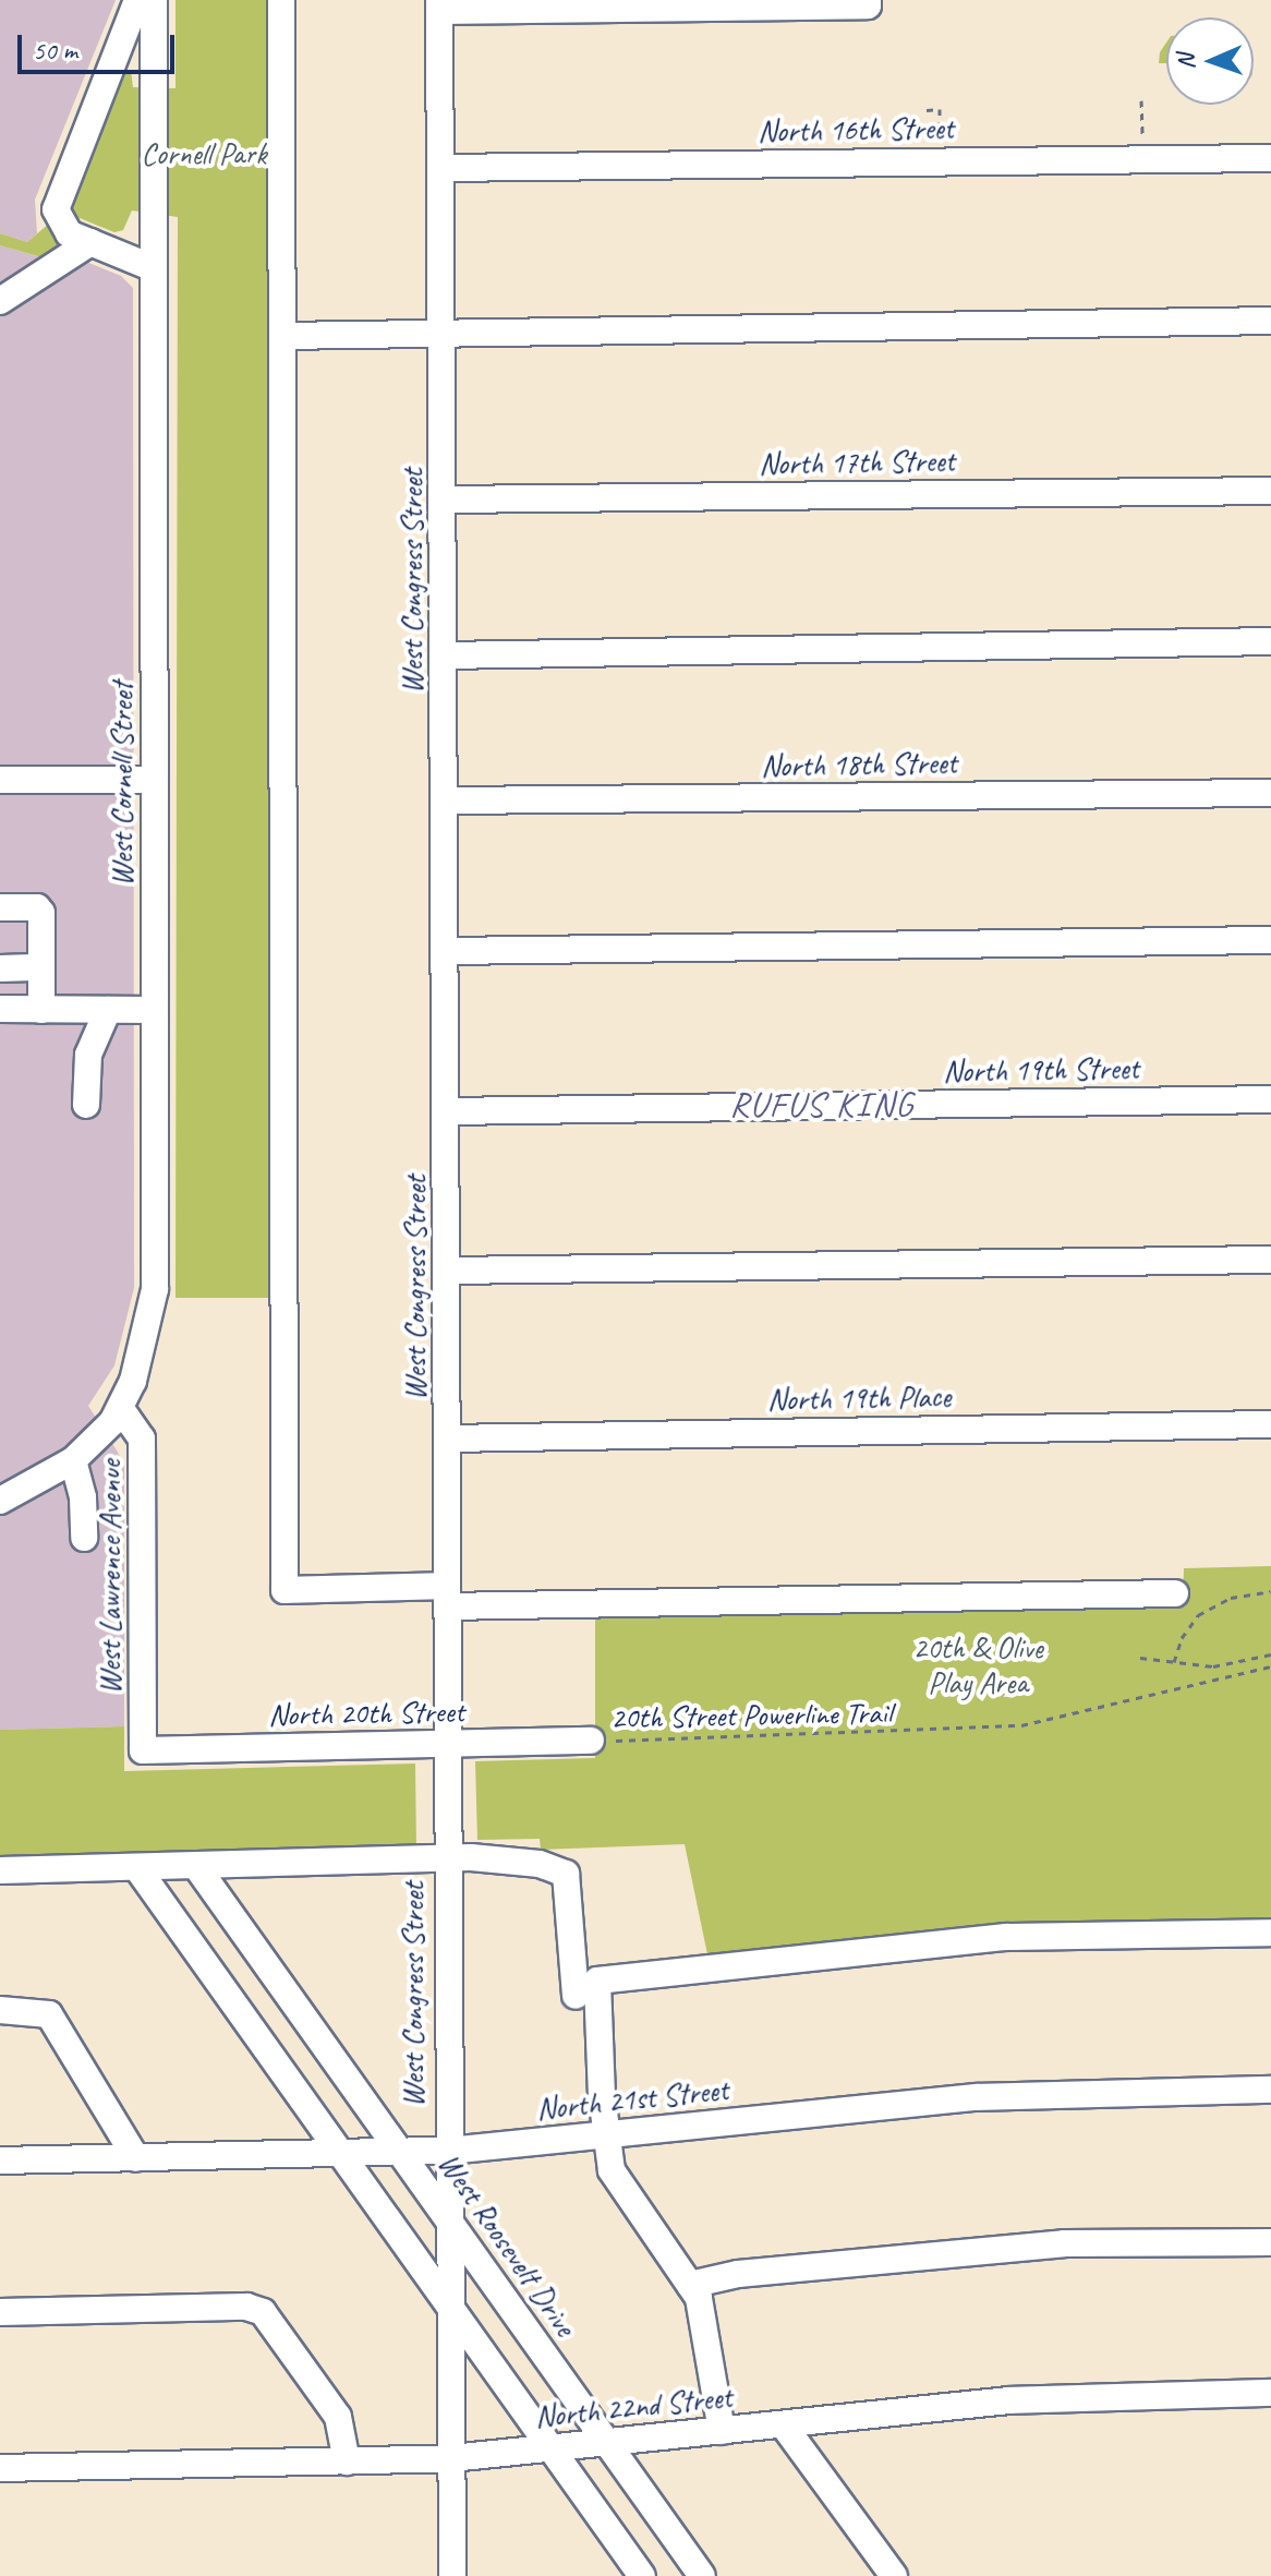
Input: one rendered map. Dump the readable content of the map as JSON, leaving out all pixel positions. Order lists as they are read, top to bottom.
{
  "streets": {
    "street": [
      "North 16th Street",
      "North 17th Street",
      "West Congress Street",
      "North 18th Street",
      "West Cornell Street",
      "North 19th Street",
      "North 19th Place",
      "West Lawrence Avenue",
      "North 20th Street",
      "North 21st Street",
      "West Roosevelt Drive",
      "North 22nd Street"
    ],
    "path": ["20th Street Powerline Trail"]
  },
  "crossings": [
    ["North 16th Street", "West Congress Street"],
    ["North 17th Street", "West Congress Street"],
    ["West Congress Street", "North 18th Street"],
    ["West Congress Street", "North 19th Street"],
    ["West Congress Street", "North 19th Place"],
    ["West Congress Street", "North 20th Street"],
    ["West Congress Street", "North 21st Street"],
    ["West Congress Street", "West Roosevelt Drive"],
    ["West Congress Street", "North 22nd Street"],
    ["West Cornell Street", "West Lawrence Avenue"],
    ["West Lawrence Avenue", "North 20th Street"],
    ["North 20th Street", "20th Street Powerline Trail"],
    ["North 21st Street", "West Roosevelt Drive"],
    ["West Roosevelt Drive", "North 22nd Street"]
  ],
  "districts": ["RUFUS KING"],
  "parks": ["Cornell Park", "20th & Olive Play Area"],
  "scale_bar": "50 m",
  "north": "left"
}
